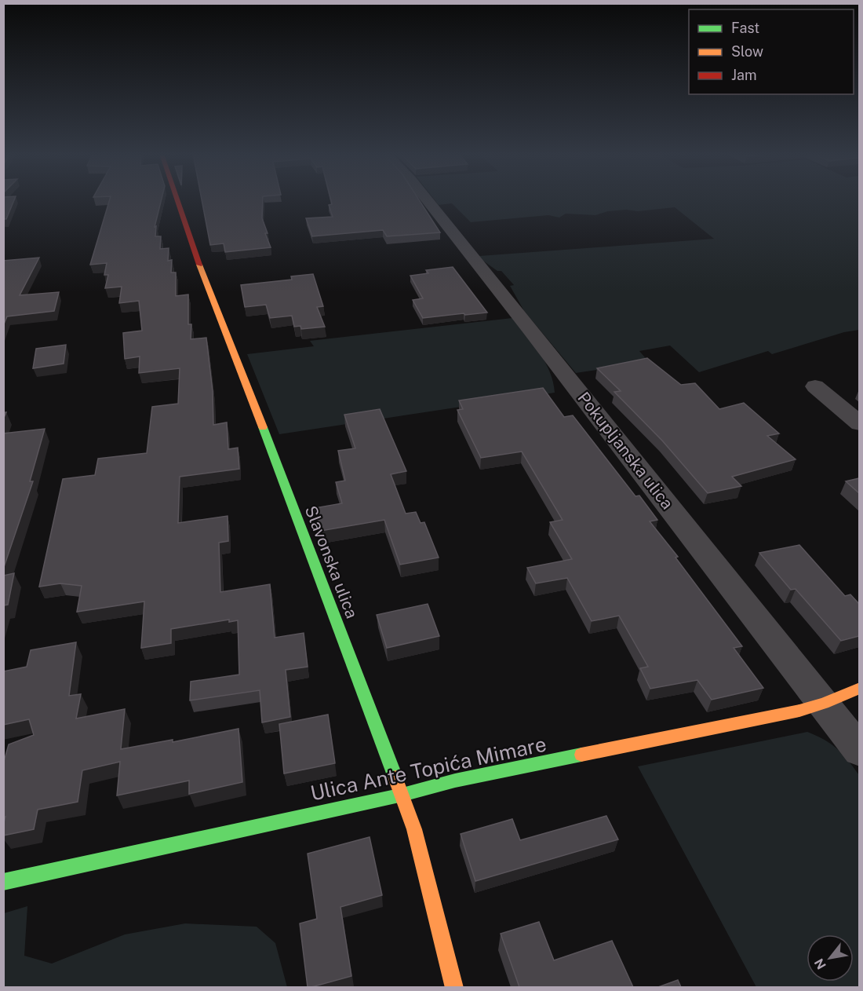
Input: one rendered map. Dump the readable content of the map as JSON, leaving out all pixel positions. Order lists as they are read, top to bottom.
{
  "streets": {
    "street": ["Pokupljanska ulica", "Slavonska ulica", "Ulica Ante Topića Mimare"]
  },
  "crossings": [
    ["Pokupljanska ulica", "Ulica Ante Topića Mimare"],
    ["Slavonska ulica", "Ulica Ante Topića Mimare"]
  ],
  "legend": ["Fast", "Slow", "Jam"],
  "north": "bottom left"
}
